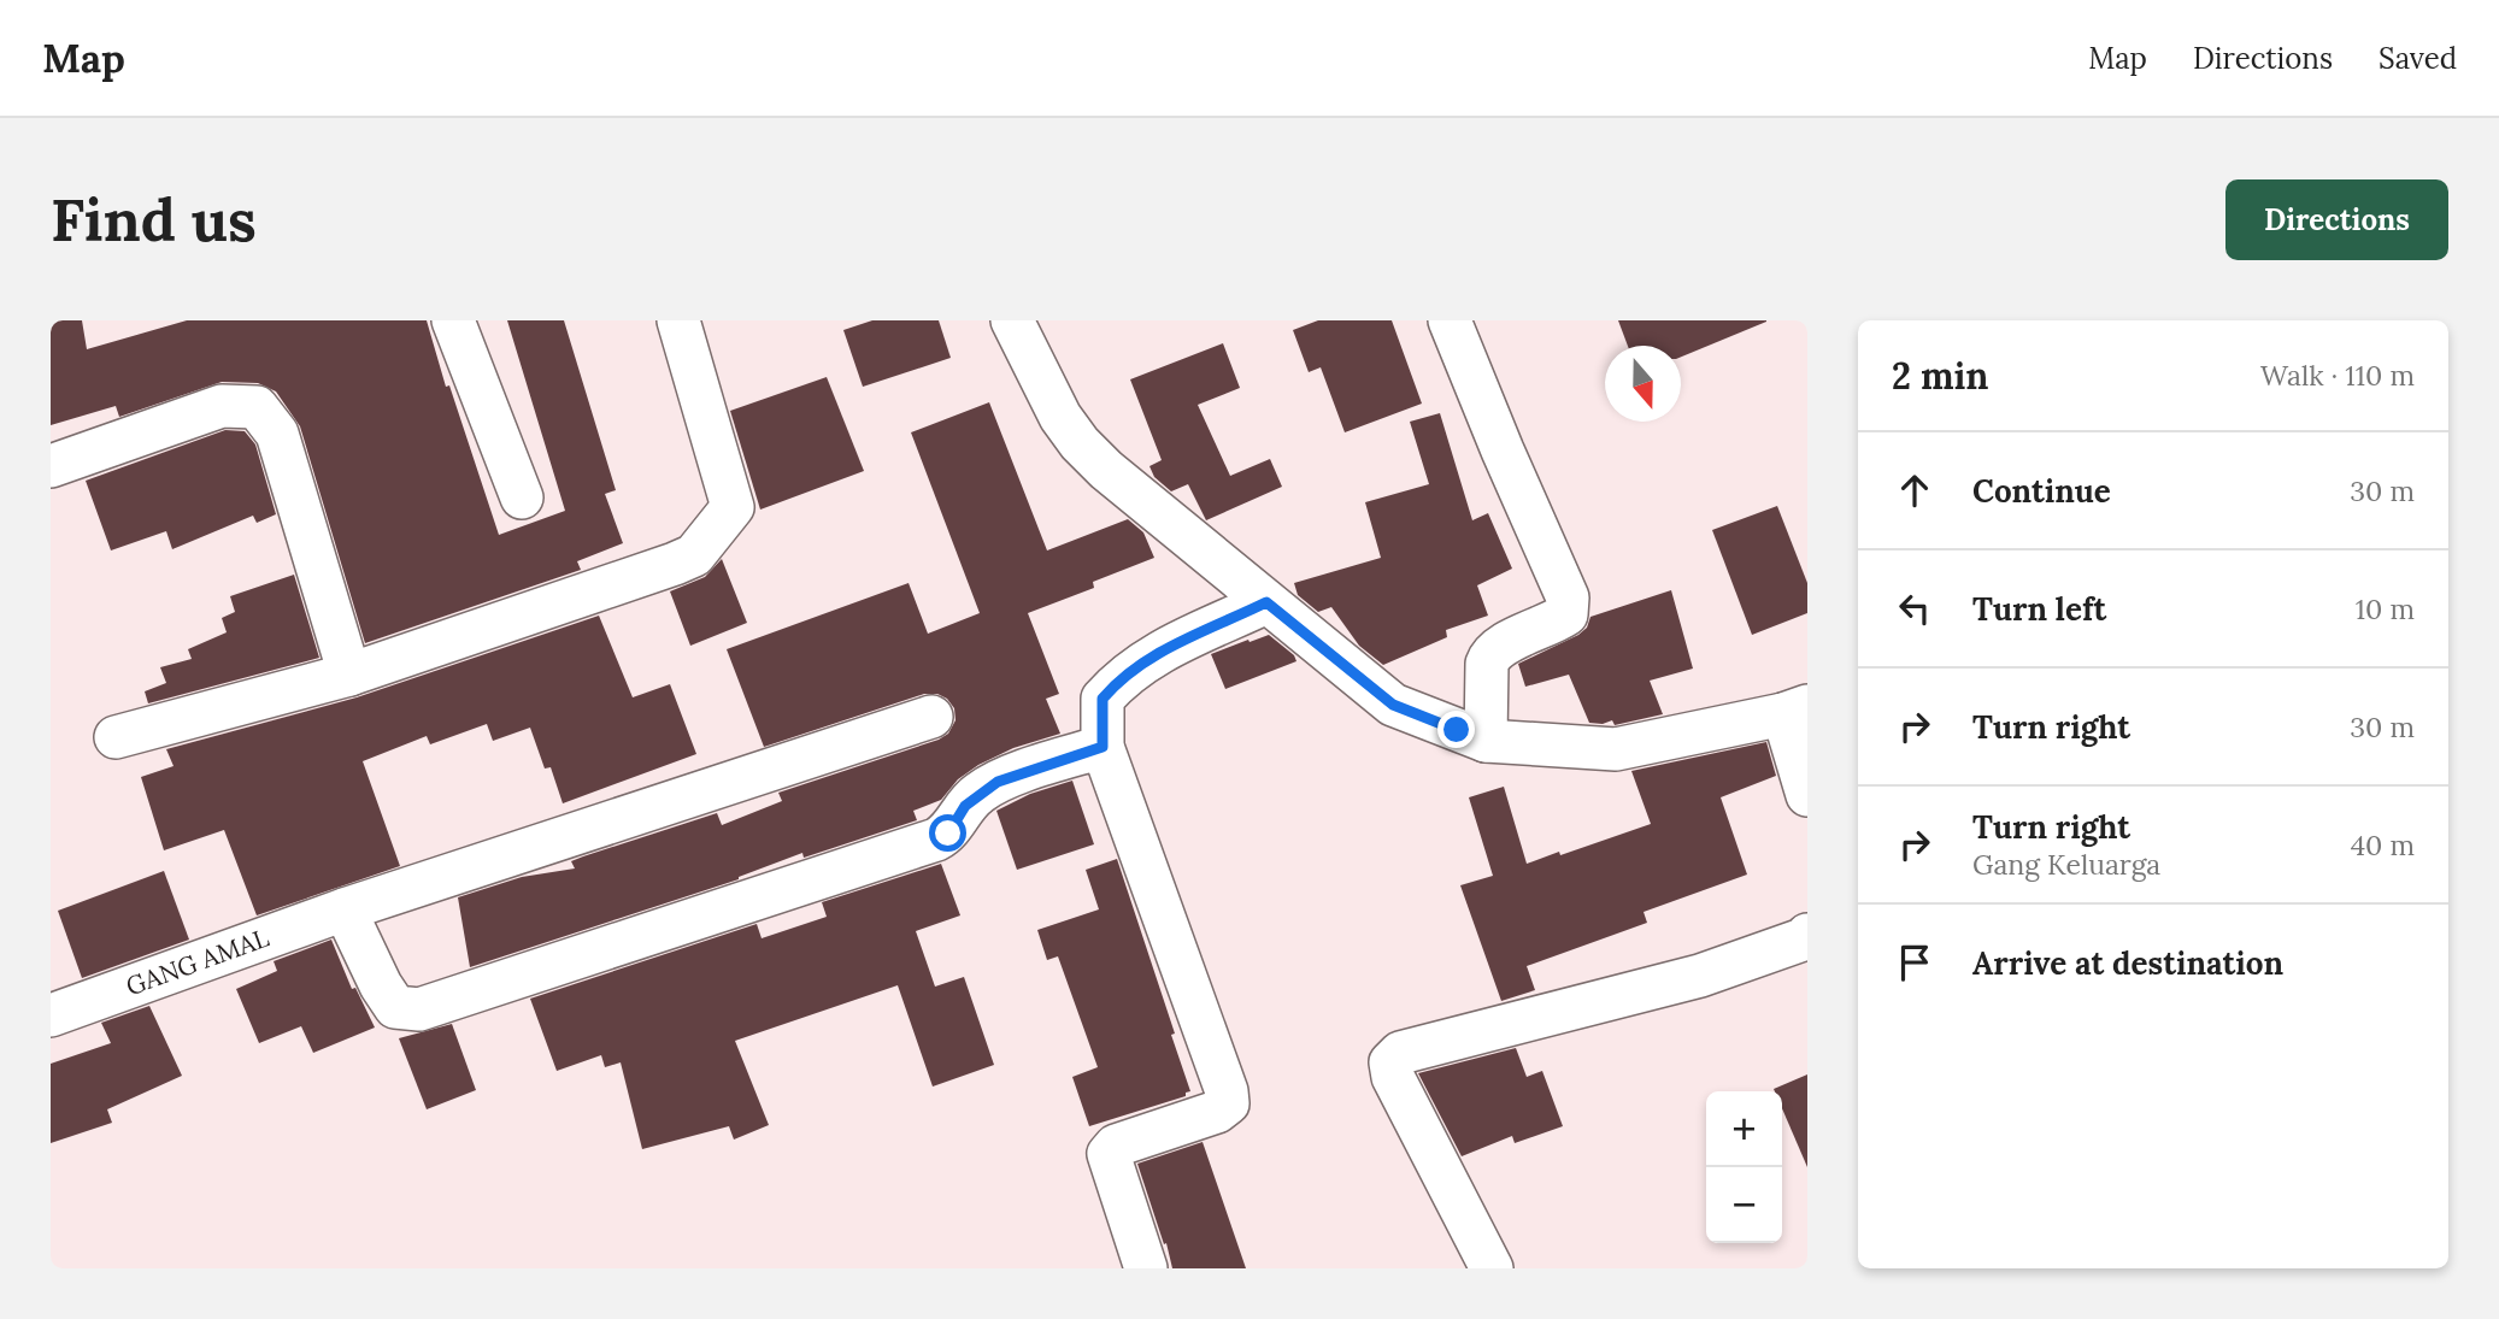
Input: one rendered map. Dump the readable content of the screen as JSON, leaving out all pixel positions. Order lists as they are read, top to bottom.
{
  "streets": {
    "street": ["GANG AMAL"]
  },
  "north": "bottom",
  "page": {
    "header": "Map",
    "nav": ["Map", "Directions", "Saved"],
    "buttons": "Directions",
    "title": "Find us",
    "heading": ["2 min", "Walk · 110 m"],
    "list": [
      ["Continue", "30 m"],
      ["Turn left", "10 m"],
      ["Turn right", "30 m"],
      ["Turn right", "Gang Keluarga", "40 m"],
      "Arrive at destination"
    ],
    "map_buttons": ["+", "−"]
  }
}
